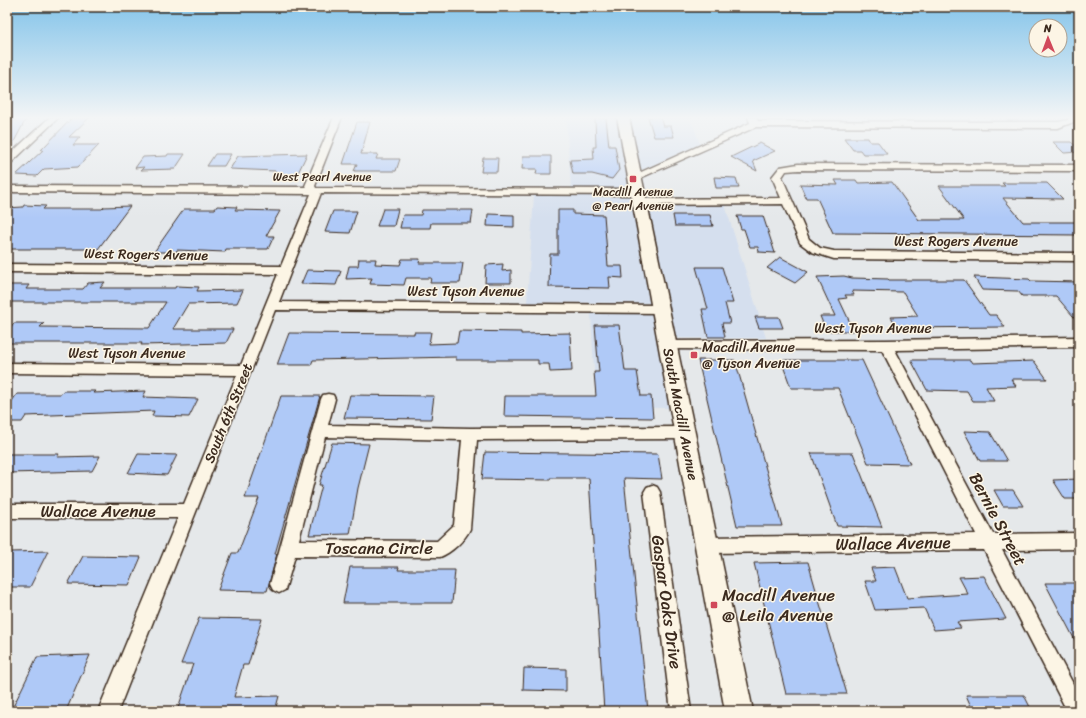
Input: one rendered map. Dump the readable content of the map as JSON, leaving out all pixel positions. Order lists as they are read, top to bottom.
{
  "streets": {
    "street": [
      "West Pearl Avenue",
      "West Rogers Avenue",
      "West Tyson Avenue",
      "South 6th Street",
      "South Macdill Avenue",
      "Wallace Avenue",
      "Bernie Street",
      "Toscana Circle",
      "Gaspar Oaks Drive"
    ]
  },
  "crossings": [
    ["West Pearl Avenue", "West Rogers Avenue"],
    ["West Pearl Avenue", "South 6th Street"],
    ["West Pearl Avenue", "South Macdill Avenue"],
    ["West Rogers Avenue", "South 6th Street"],
    ["West Tyson Avenue", "South 6th Street"],
    ["West Tyson Avenue", "South Macdill Avenue"],
    ["West Tyson Avenue", "Bernie Street"],
    ["South 6th Street", "Wallace Avenue"],
    ["South Macdill Avenue", "Wallace Avenue"],
    ["Wallace Avenue", "Bernie Street"]
  ],
  "places": {
    "transit": ["Macdill Avenue @ Pearl Avenue", "Macdill Avenue @ Tyson Avenue", "Macdill Avenue @ Leila Avenue"]
  },
  "north": "top"
}
